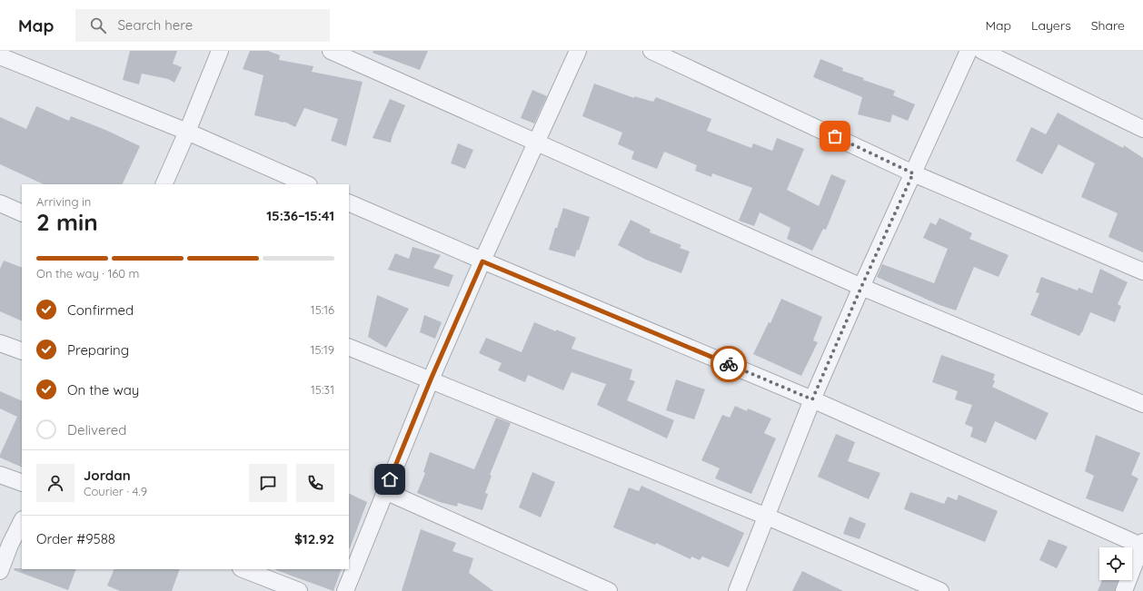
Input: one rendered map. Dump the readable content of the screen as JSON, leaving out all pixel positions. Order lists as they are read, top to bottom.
{
  "page": {
    "header": "Map",
    "search": "Search here",
    "nav": ["Map", "Layers", "Share"],
    "heading": ["2 min", "Arriving in", "15:36–15:41"],
    "panel": [
      "Jordan",
      "Courier · 4.9",
      "Order #9588",
      "$12.92"
    ],
    "bar": "On the way · 160 m",
    "list": [
      ["Confirmed", "15:16"],
      ["Preparing", "15:19"],
      ["On the way", "15:31"],
      "Delivered"
    ]
  }
}
